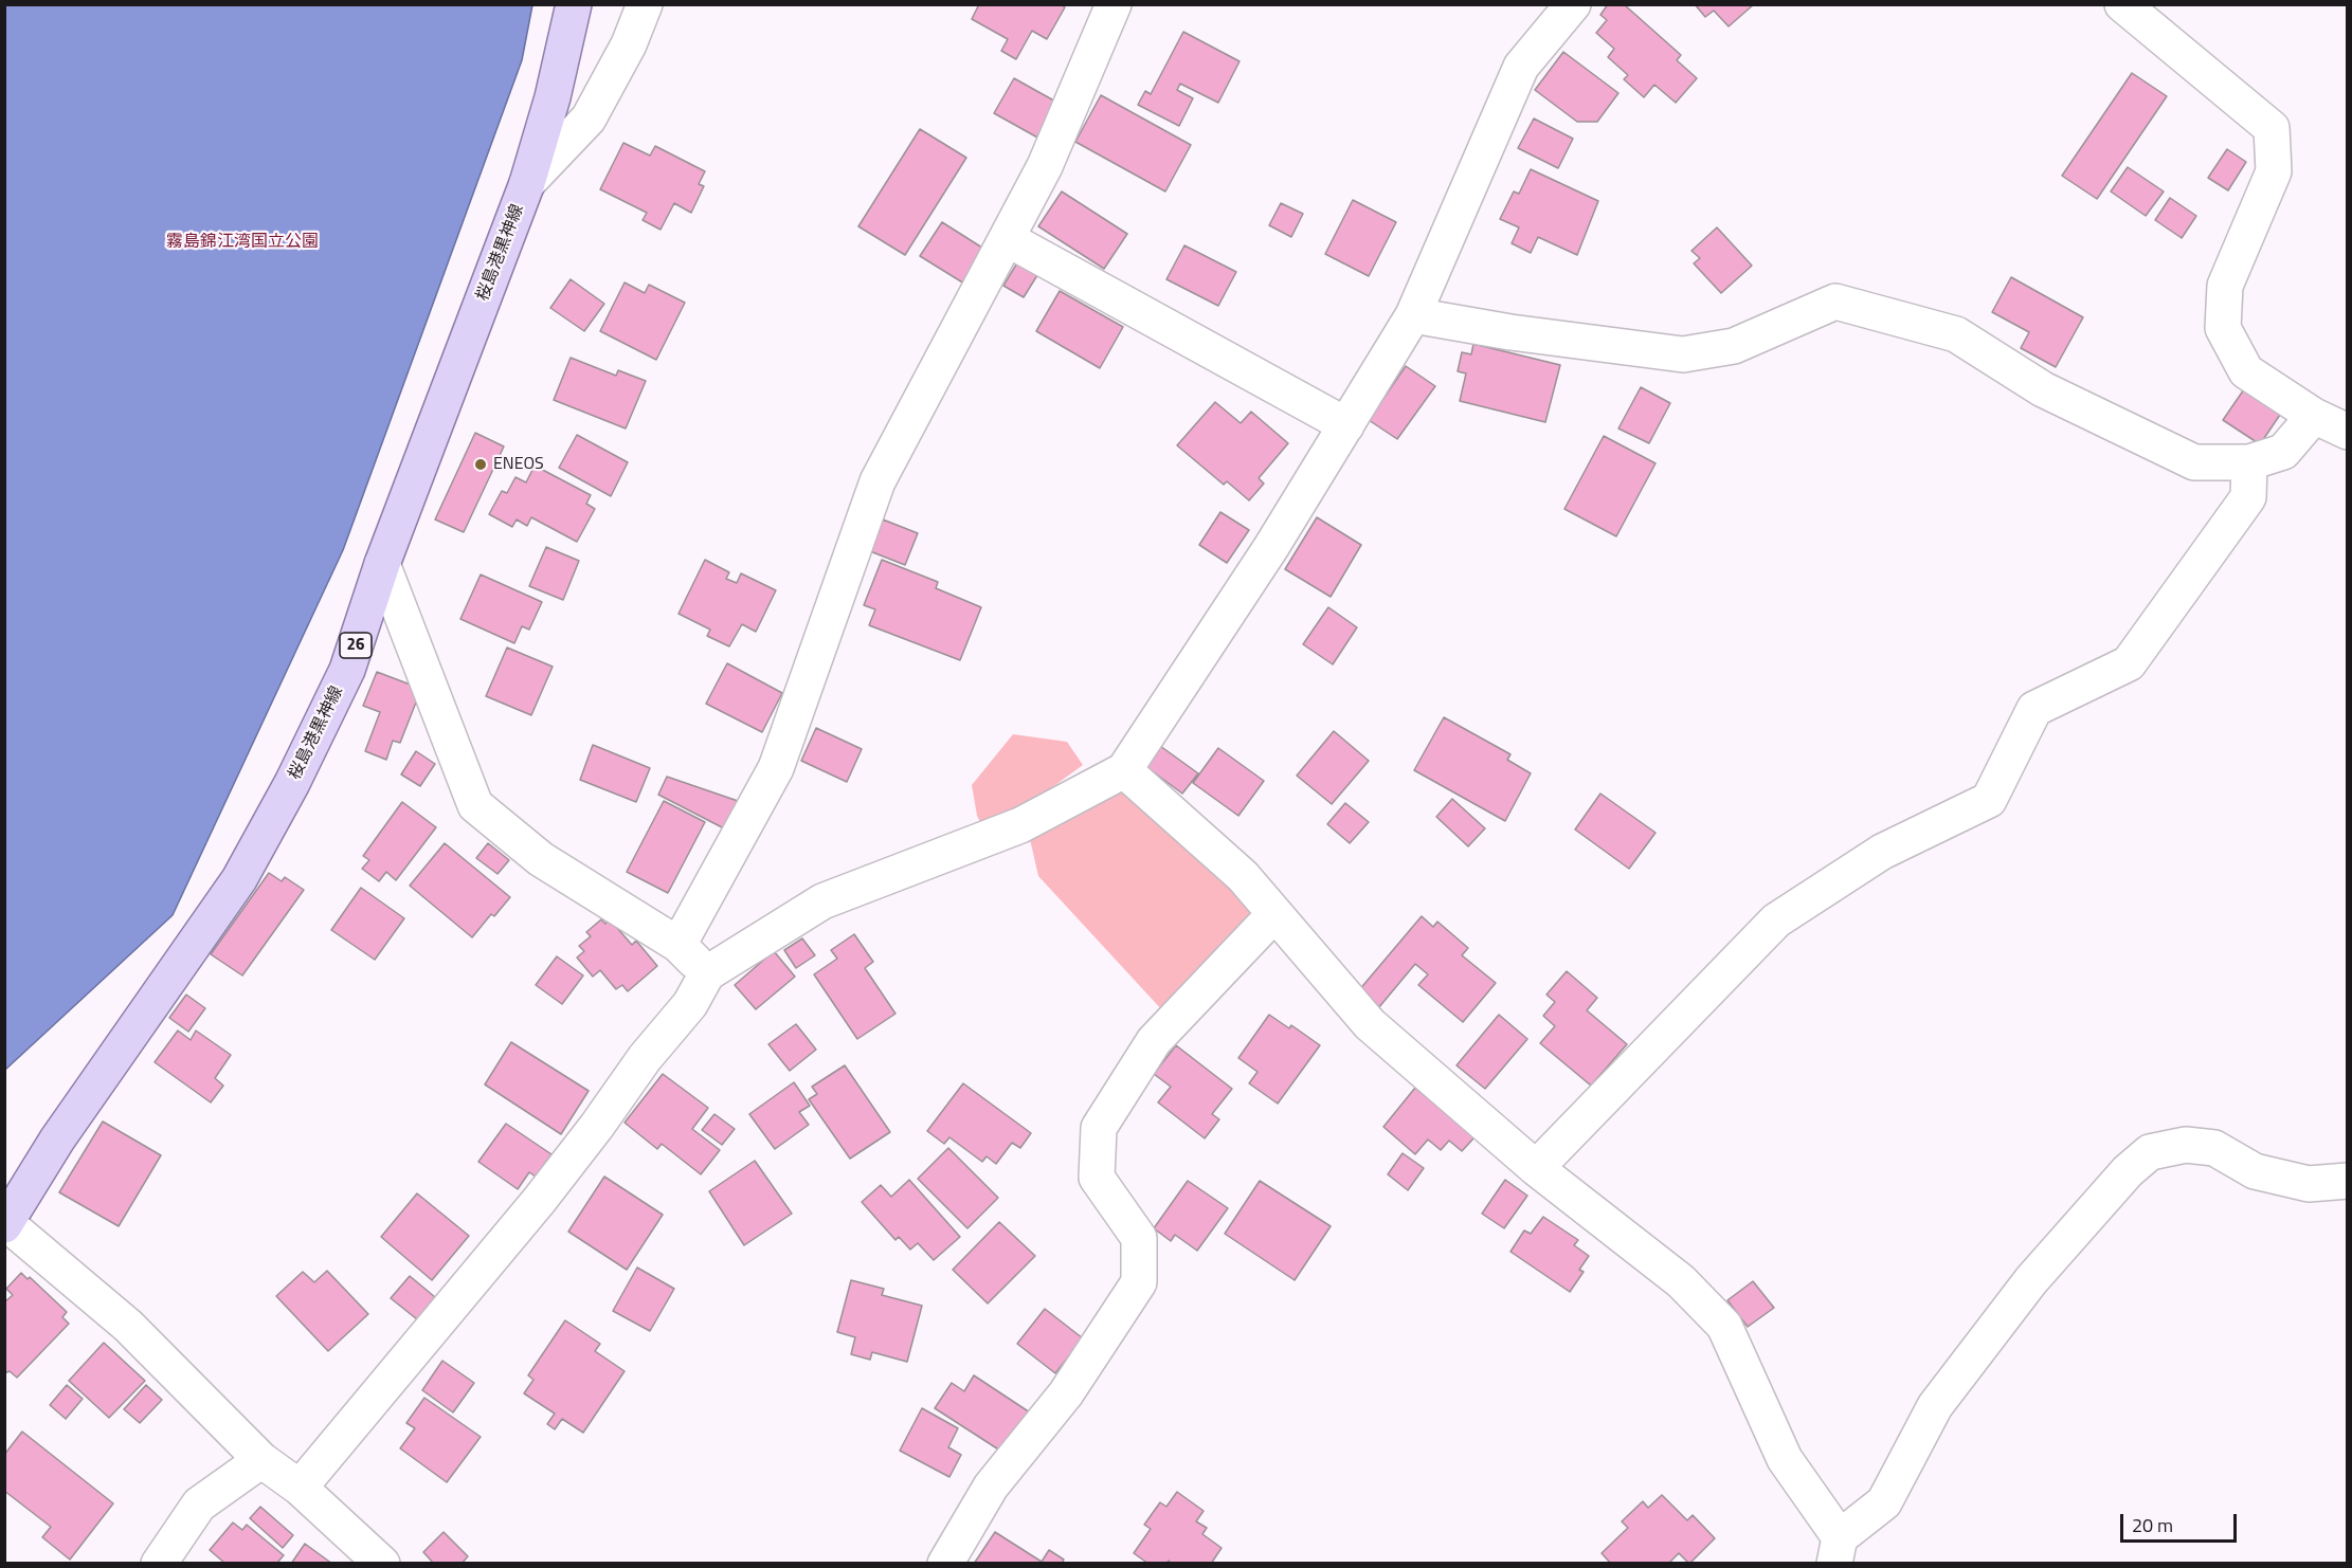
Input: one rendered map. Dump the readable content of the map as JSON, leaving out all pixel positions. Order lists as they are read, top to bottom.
{
  "streets": {
    "main road": ["桜島港黒神線", "26"]
  },
  "parks": ["霧島錦江湾国立公園"],
  "places": ["ENEOS"],
  "scale_bar": "20 m"
}
